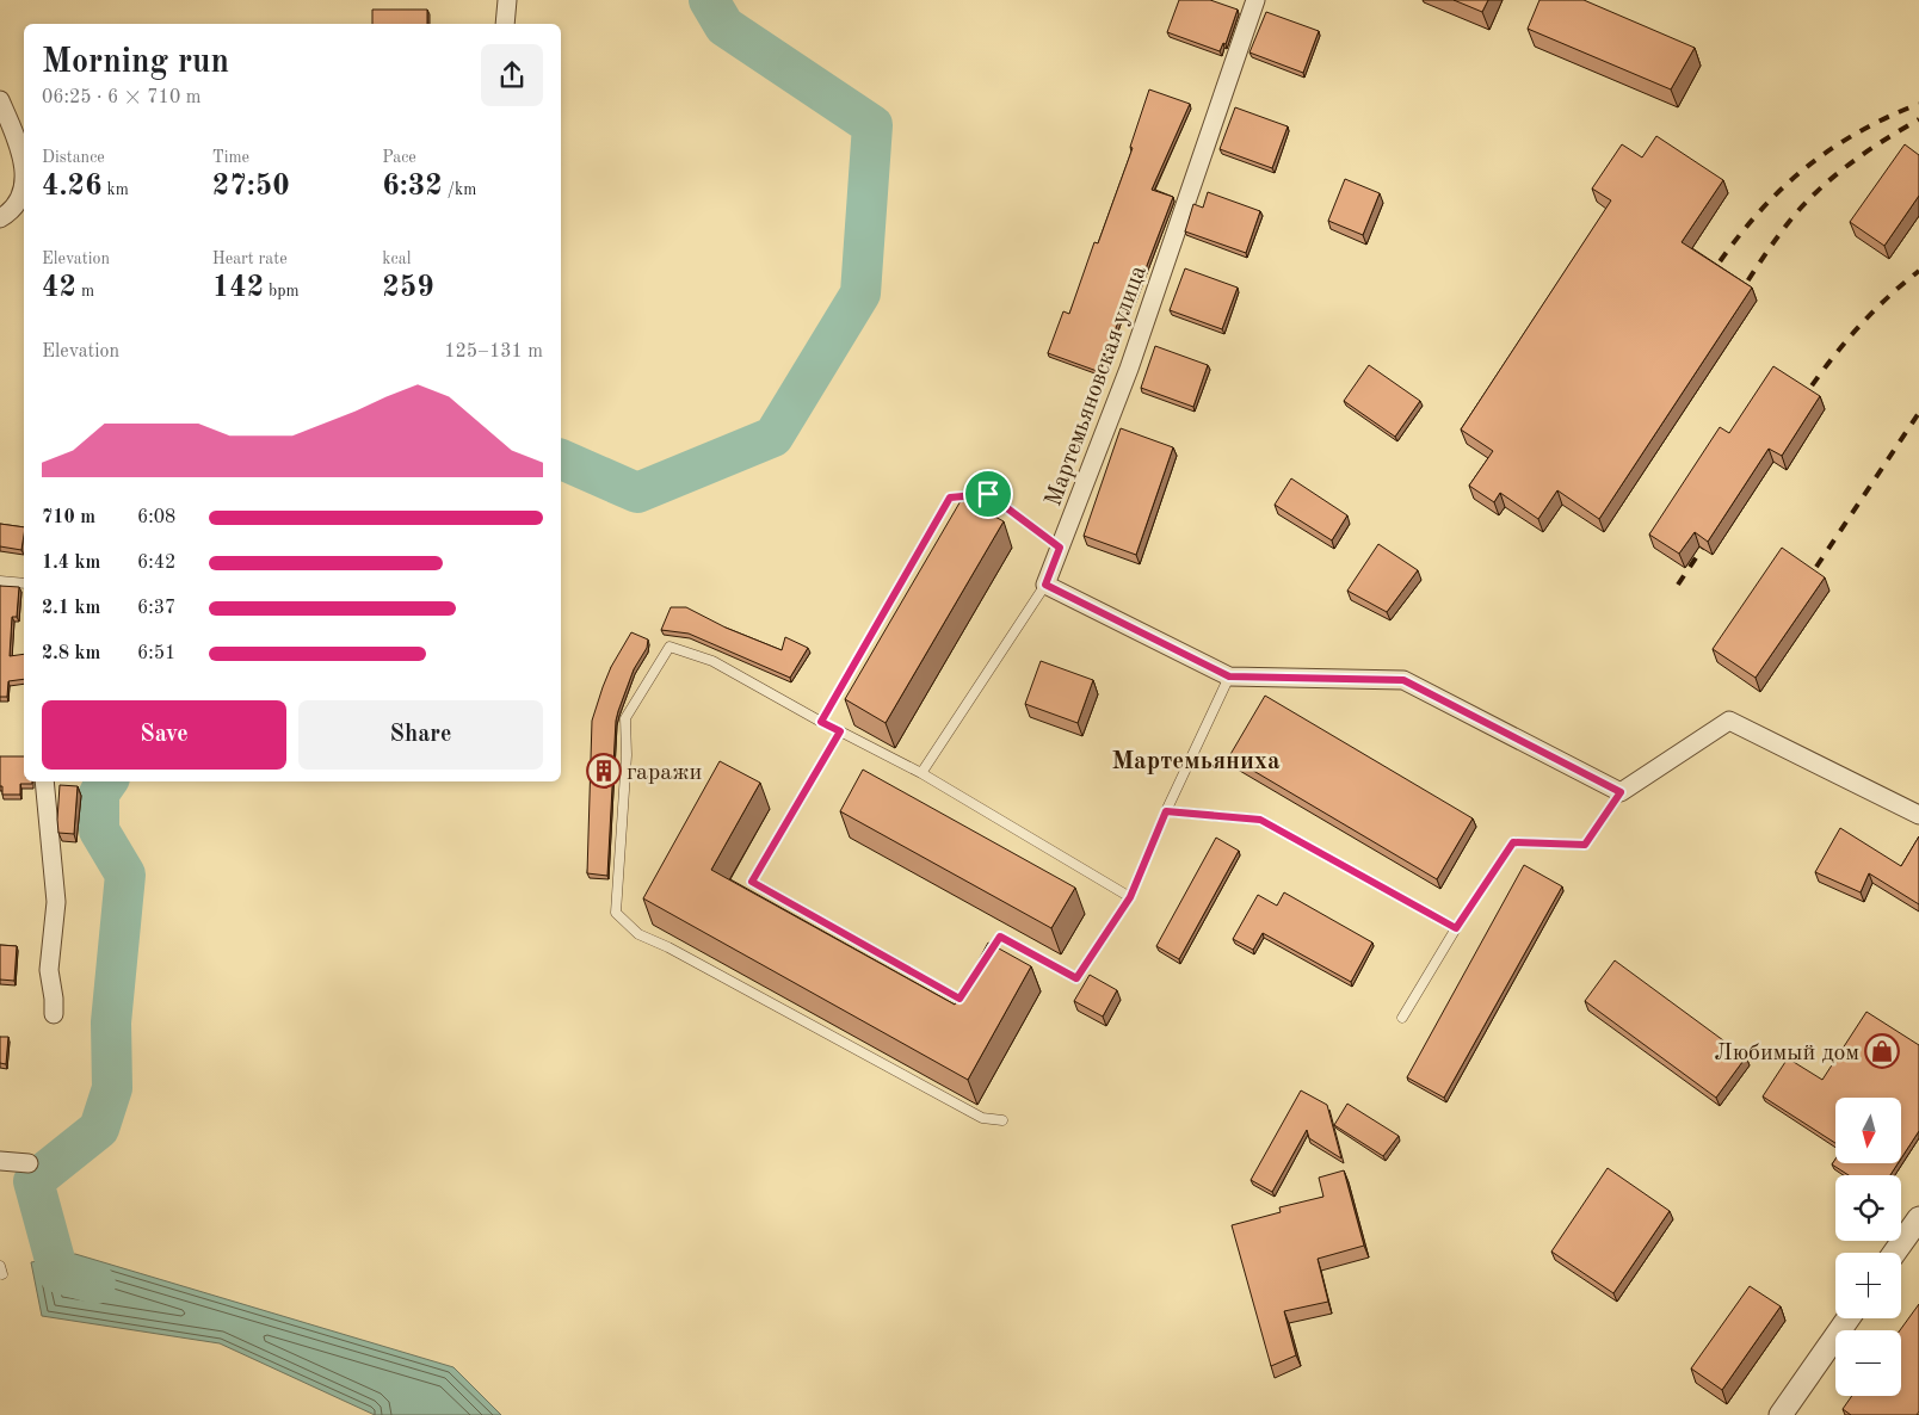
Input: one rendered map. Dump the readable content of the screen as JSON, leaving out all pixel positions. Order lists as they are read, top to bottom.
{
  "streets": {
    "street": ["Мартемьяновская улица"]
  },
  "districts": ["Мартемьяниха"],
  "places": {
    "building": ["гаражи"],
    "shop": ["Любимый дом"]
  },
  "north": "bottom",
  "page": {
    "heading": ["Morning run", "06:25 · 6 × 710 m"],
    "stats": [
      ["Distance", "4.26 km"],
      ["Time", "27:50"],
      ["Pace", "6:32 /km"],
      ["Elevation", "42 m"],
      ["Heart rate", "142 bpm"],
      ["kcal", "259"]
    ],
    "chart": ["Elevation", "125–131 m"],
    "list": [
      {
        "name": "710 m",
        "note": "6:08"
      },
      {
        "name": "1.4 km",
        "note": "6:42"
      },
      {
        "name": "2.1 km",
        "note": "6:37"
      },
      {
        "name": "2.8 km",
        "note": "6:51"
      }
    ],
    "buttons": ["Save", "Share"],
    "map_buttons": ["+", "−"]
  }
}
